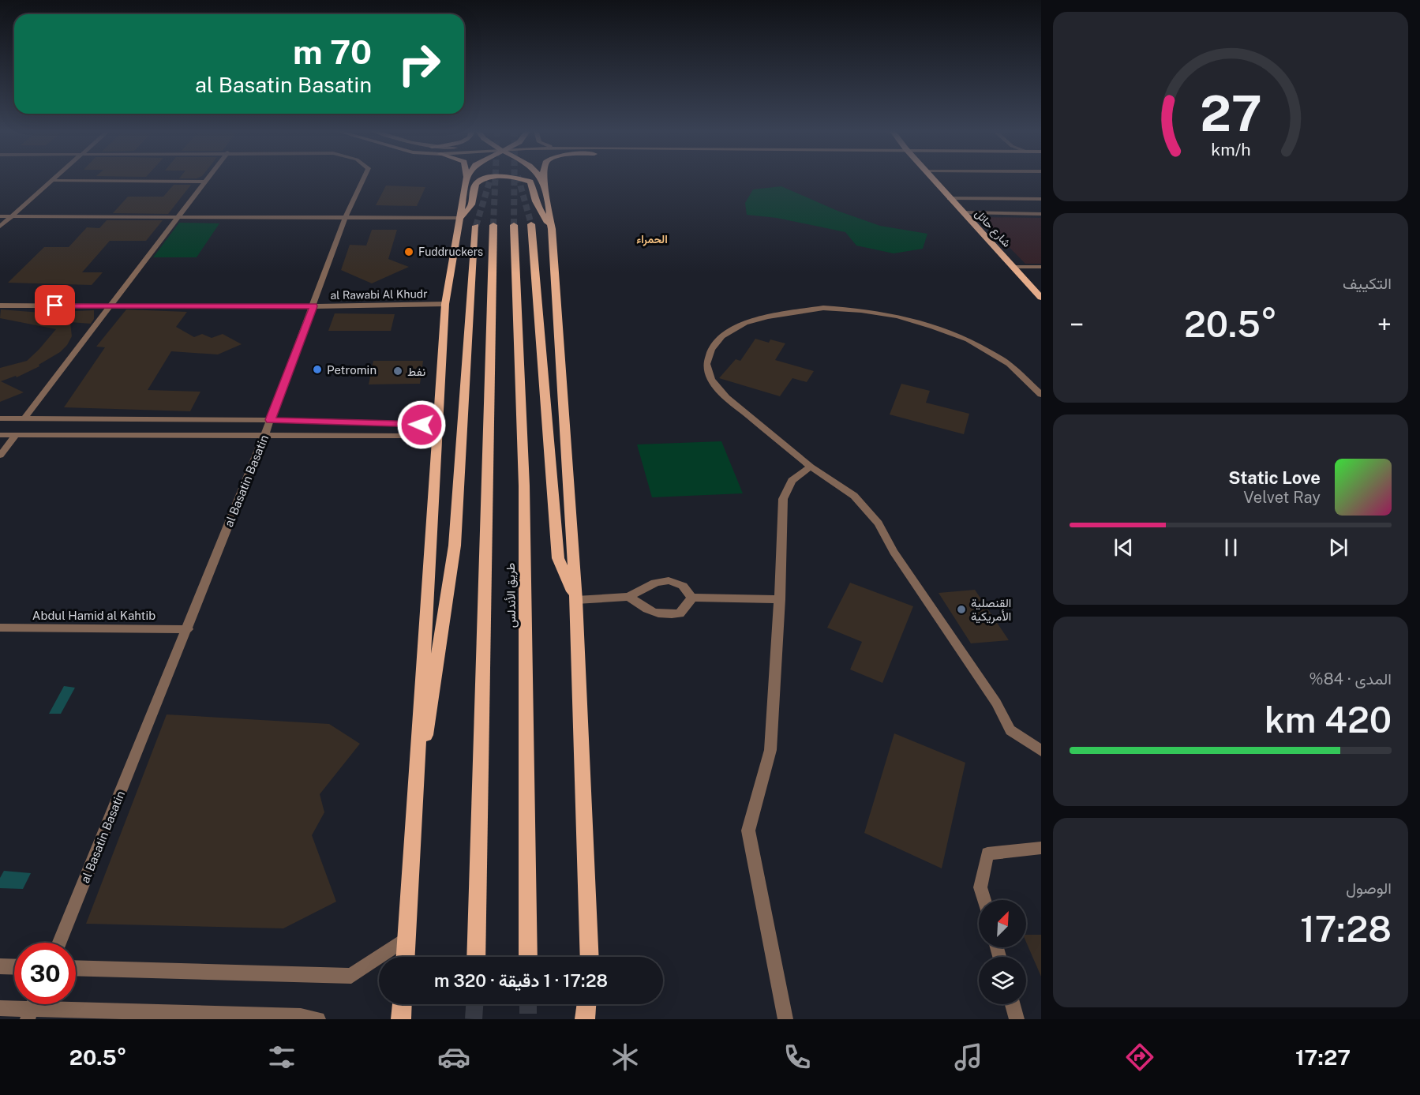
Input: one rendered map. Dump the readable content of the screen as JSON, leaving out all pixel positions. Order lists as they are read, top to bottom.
{
  "streets": {
    "main road": ["شارع حائل", "طريق الأندلس"],
    "street": ["al Rawabi Al Khudr", "al Basatin Basatin", "Abdul Hamid al Kahtib"]
  },
  "crossings": [
    ["al Rawabi Al Khudr", "al Basatin Basatin"],
    ["al Basatin Basatin", "Abdul Hamid al Kahtib"]
  ],
  "districts": ["الحمراء"],
  "places": [
    "Fuddruckers",
    "Petromin",
    "نفط",
    "القنصلية الأمريكية"
  ],
  "north": "top right",
  "page": {
    "turn": ["70 m", "al Basatin Basatin"],
    "tile": [
      "التكييف",
      ["المدى · 84%", "420 km"],
      ["الوصول", "17:28"]
    ],
    "heat": ["−", "20.5°", "+"],
    "song": ["Static Love", "Velvet Ray"],
    "limit": "30",
    "trip": "17:28 · 1 دقيقة · 320 m",
    "tabs": ["17:27", "20.5°"],
    "gauge": ["27", "km/h"]
  }
}
